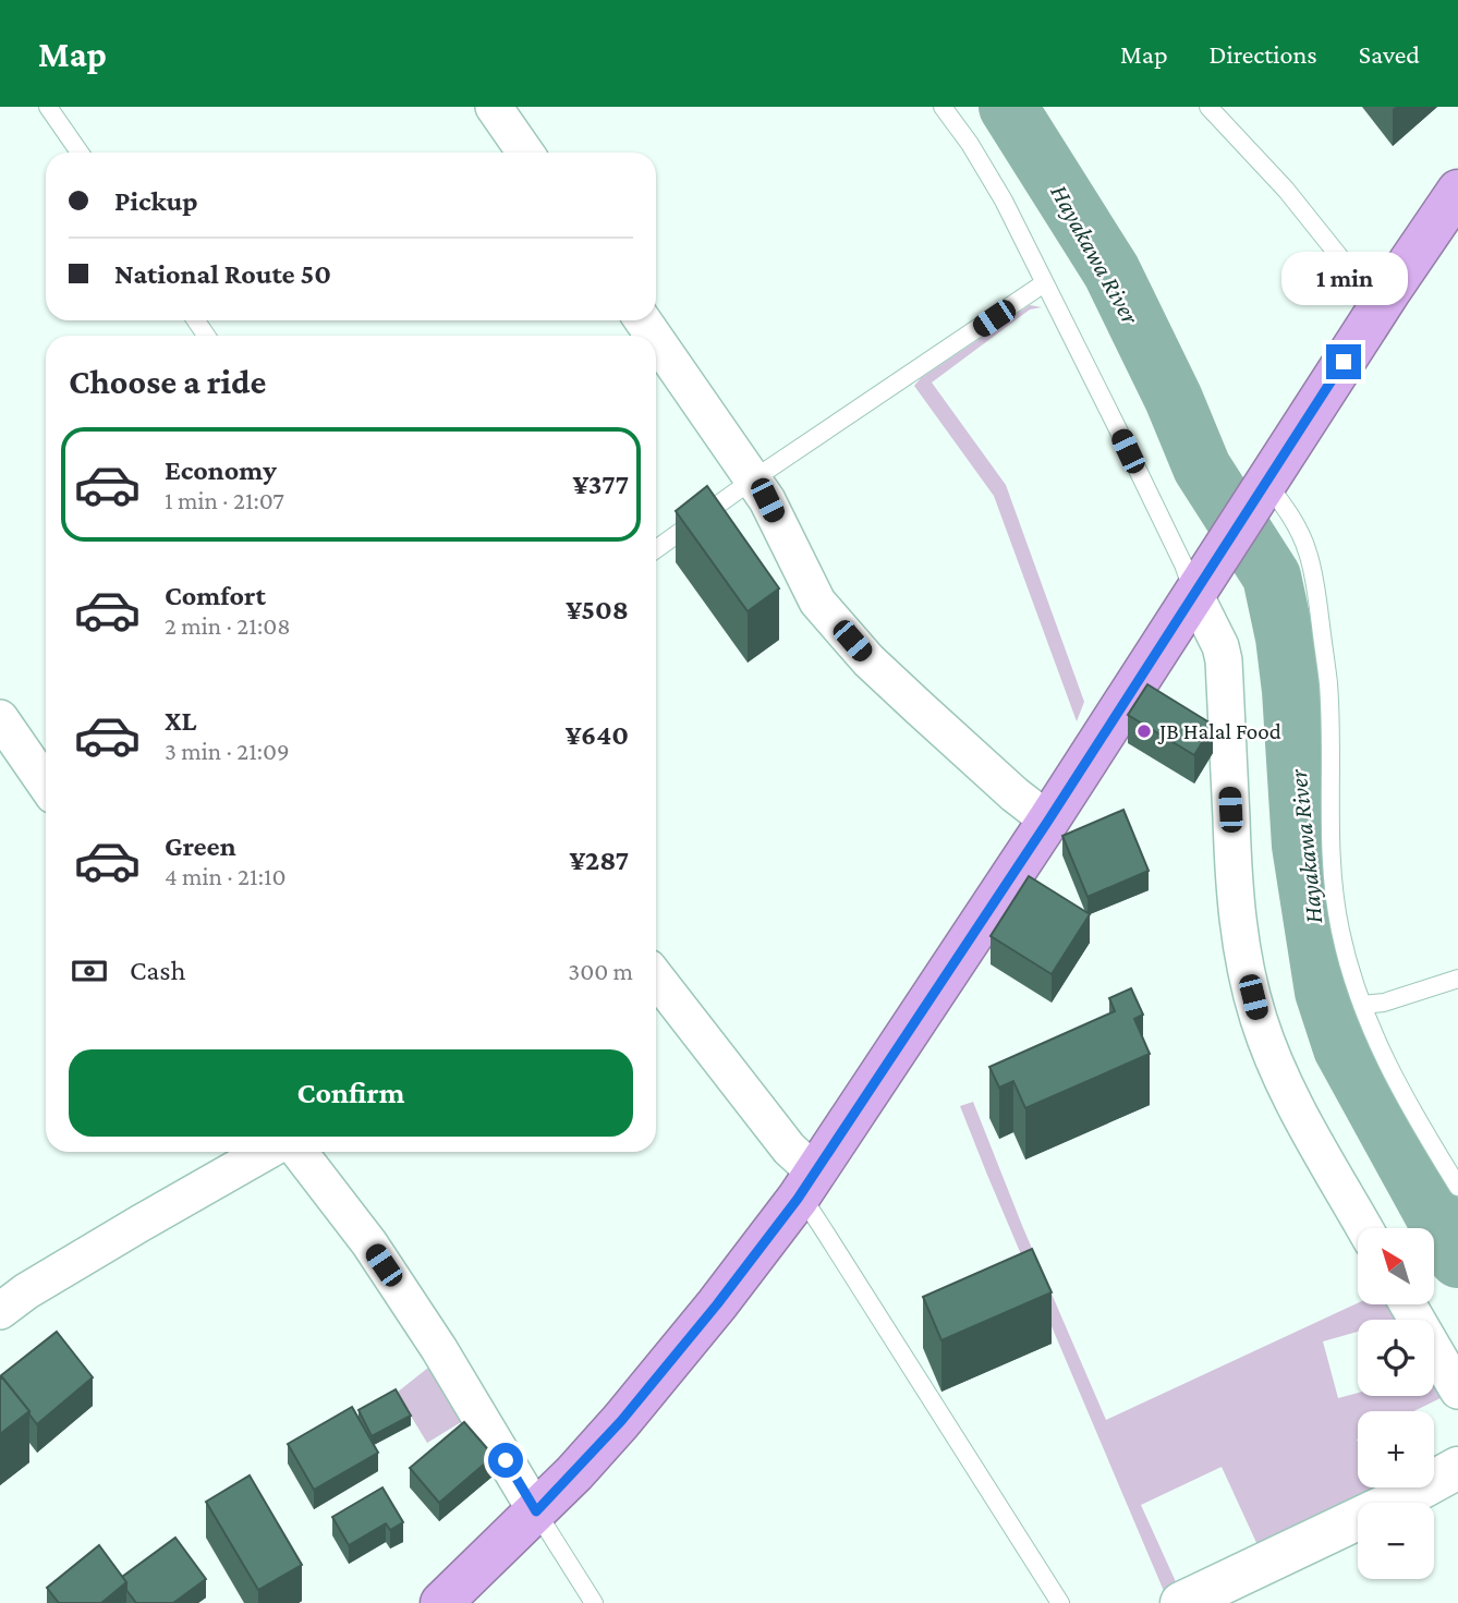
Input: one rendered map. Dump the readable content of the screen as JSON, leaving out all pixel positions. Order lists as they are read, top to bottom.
{
  "water": ["Hayakawa River"],
  "places": ["JB Halal Food"],
  "north": "top left",
  "page": {
    "header": "Map",
    "nav": ["Map", "Directions", "Saved"],
    "banner": ["Pickup", "National Route 50"],
    "bubble": "1 min",
    "heading": "Choose a ride",
    "list": [
      {
        "name": "Economy",
        "note": "1 min · 21:07",
        "value": "¥377"
      },
      {
        "name": "Comfort",
        "note": "2 min · 21:08",
        "value": "¥508"
      },
      {
        "name": "XL",
        "note": "3 min · 21:09",
        "value": "¥640"
      },
      {
        "name": "Green",
        "note": "4 min · 21:10",
        "value": "¥287"
      }
    ],
    "pay": ["Cash", "300 m"],
    "buttons": "Confirm",
    "map_buttons": ["+", "−"]
  }
}
